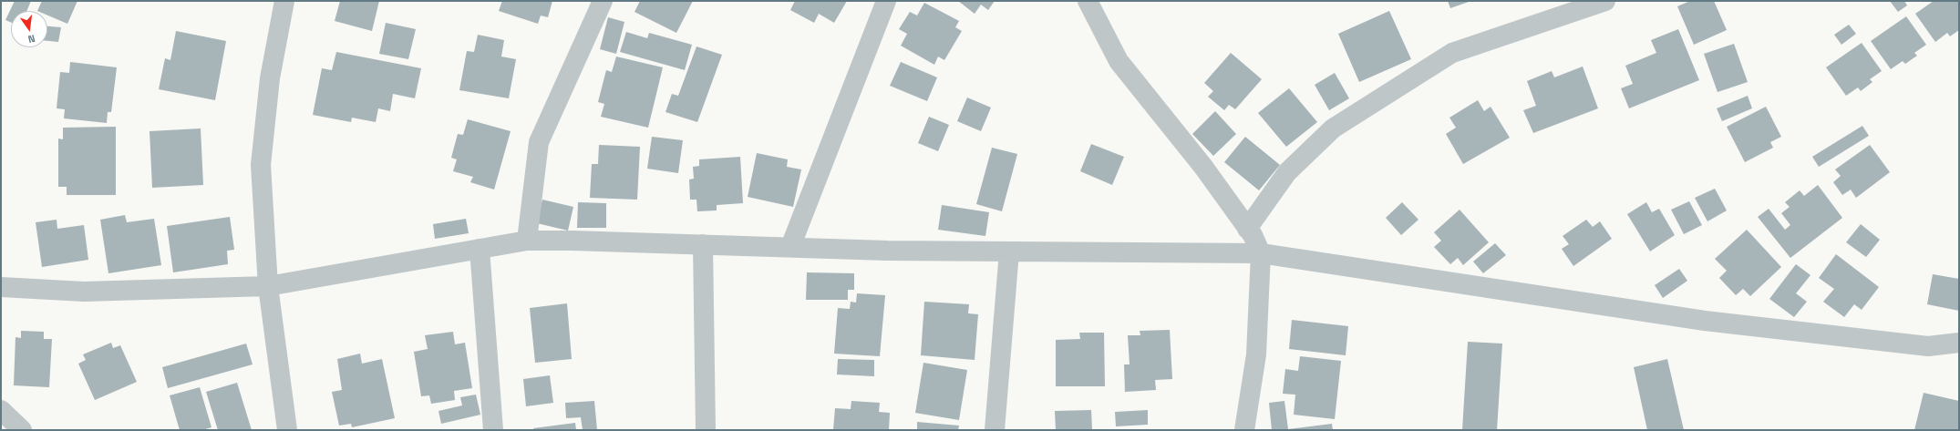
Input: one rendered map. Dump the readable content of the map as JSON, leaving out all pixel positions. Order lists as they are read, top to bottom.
{
  "north": "bottom"
}
